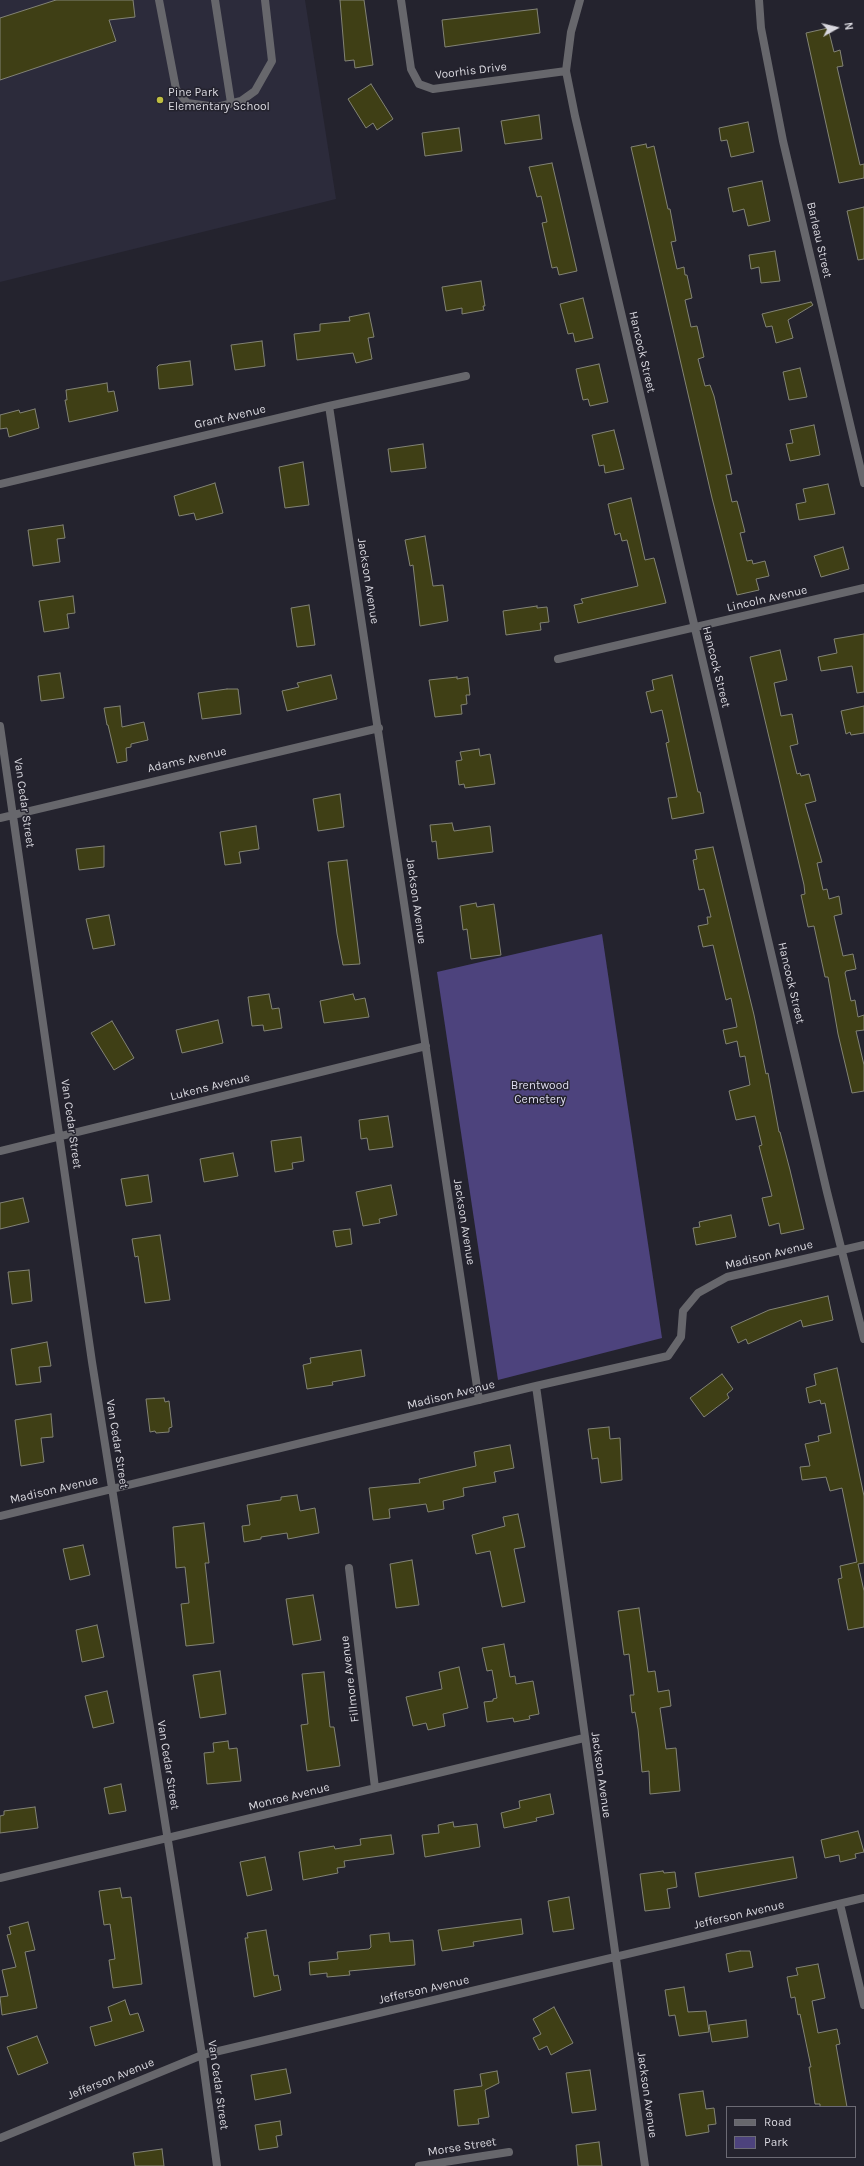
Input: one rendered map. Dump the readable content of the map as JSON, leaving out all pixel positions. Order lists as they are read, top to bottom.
{
  "streets": {
    "street": [
      "Voorhis Drive",
      "Barleau Street",
      "Hancock Street",
      "Grant Avenue",
      "Jackson Avenue",
      "Lincoln Avenue",
      "Adams Avenue",
      "Van Cedar Street",
      "Lukens Avenue",
      "Madison Avenue",
      "Fillmore Avenue",
      "Monroe Avenue",
      "Jefferson Avenue",
      "Morse Street"
    ]
  },
  "crossings": [
    ["Voorhis Drive", "Hancock Street"],
    ["Hancock Street", "Lincoln Avenue"],
    ["Hancock Street", "Madison Avenue"],
    ["Grant Avenue", "Jackson Avenue"],
    ["Jackson Avenue", "Adams Avenue"],
    ["Jackson Avenue", "Lukens Avenue"],
    ["Jackson Avenue", "Madison Avenue"],
    ["Jackson Avenue", "Monroe Avenue"],
    ["Jackson Avenue", "Jefferson Avenue"],
    ["Adams Avenue", "Van Cedar Street"],
    ["Van Cedar Street", "Lukens Avenue"],
    ["Van Cedar Street", "Madison Avenue"],
    ["Van Cedar Street", "Monroe Avenue"],
    ["Van Cedar Street", "Jefferson Avenue"],
    ["Fillmore Avenue", "Monroe Avenue"]
  ],
  "parks": ["Brentwood Cemetery"],
  "places": ["Pine Park Elementary School"],
  "legend": ["Road", "Park"],
  "north": "right"
}
